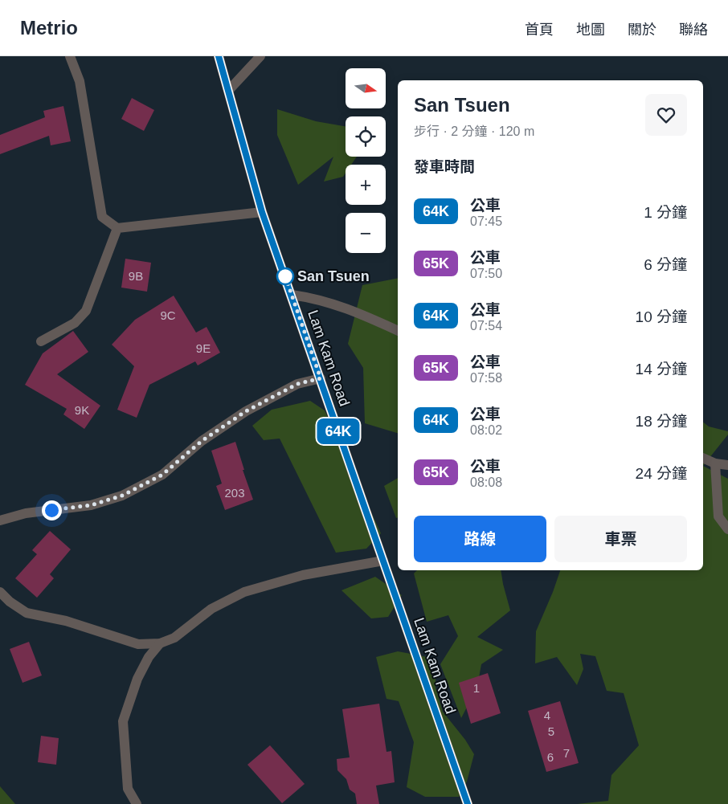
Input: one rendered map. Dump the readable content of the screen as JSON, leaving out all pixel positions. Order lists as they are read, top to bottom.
{
  "streets": {
    "main road": ["Lam Kam Road"]
  },
  "places": ["San Tsuen"],
  "lines": ["bus line 64K"],
  "house_numbers": [
    "9B",
    "9C",
    "9E",
    "9K",
    "203",
    "1",
    "4",
    "5",
    "7",
    "6"
  ],
  "north": "right",
  "page": {
    "header": "Metrio",
    "nav": [
      "首頁",
      "地圖",
      "關於",
      "聯絡"
    ],
    "on_map": "64K",
    "map_buttons": ["+", "−"],
    "heading": [
      ["San Tsuen", "步行 · 2 分鐘 · 120 m"],
      "發車時間"
    ],
    "list": [
      {
        "mark": "64K",
        "name": "公車",
        "note": "07:45",
        "value": "1 分鐘"
      },
      {
        "mark": "65K",
        "name": "公車",
        "note": "07:50",
        "value": "6 分鐘"
      },
      {
        "mark": "64K",
        "name": "公車",
        "note": "07:54",
        "value": "10 分鐘"
      },
      {
        "mark": "65K",
        "name": "公車",
        "note": "07:58",
        "value": "14 分鐘"
      },
      {
        "mark": "64K",
        "name": "公車",
        "note": "08:02",
        "value": "18 分鐘"
      },
      {
        "mark": "65K",
        "name": "公車",
        "note": "08:08",
        "value": "24 分鐘"
      }
    ],
    "buttons": ["路線", "車票"]
  }
}
